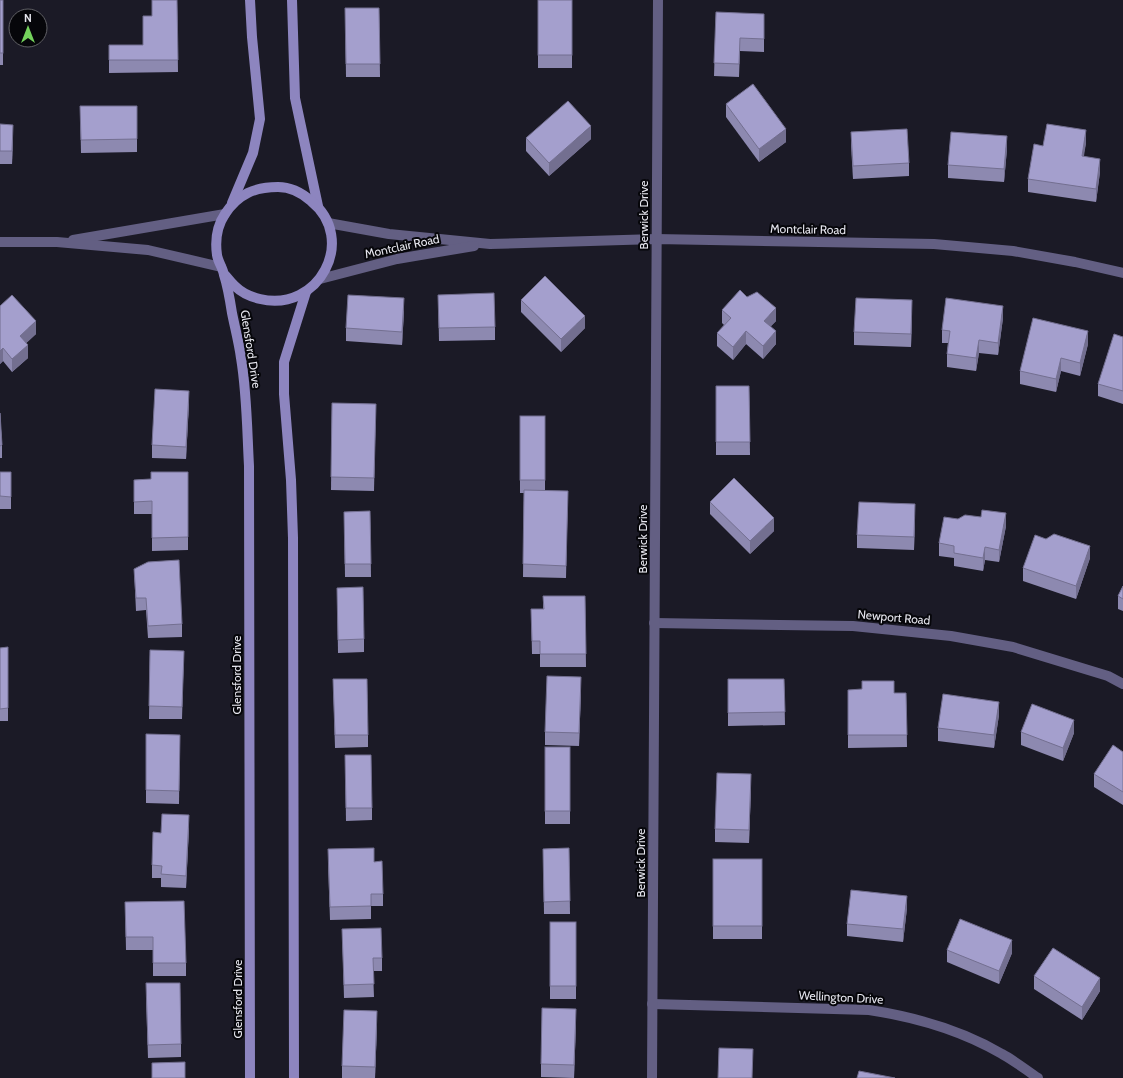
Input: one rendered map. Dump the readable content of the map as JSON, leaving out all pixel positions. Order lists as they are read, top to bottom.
{
  "streets": {
    "main road": ["Glensford Drive"],
    "street": [
      "Berwick Drive",
      "Montclair Road",
      "Newport Road",
      "Wellington Drive"
    ]
  },
  "crossings": [
    ["Berwick Drive", "Montclair Road"],
    ["Berwick Drive", "Newport Road"],
    ["Berwick Drive", "Wellington Drive"],
    ["Montclair Road", "Glensford Drive"]
  ],
  "north": "top"
}
